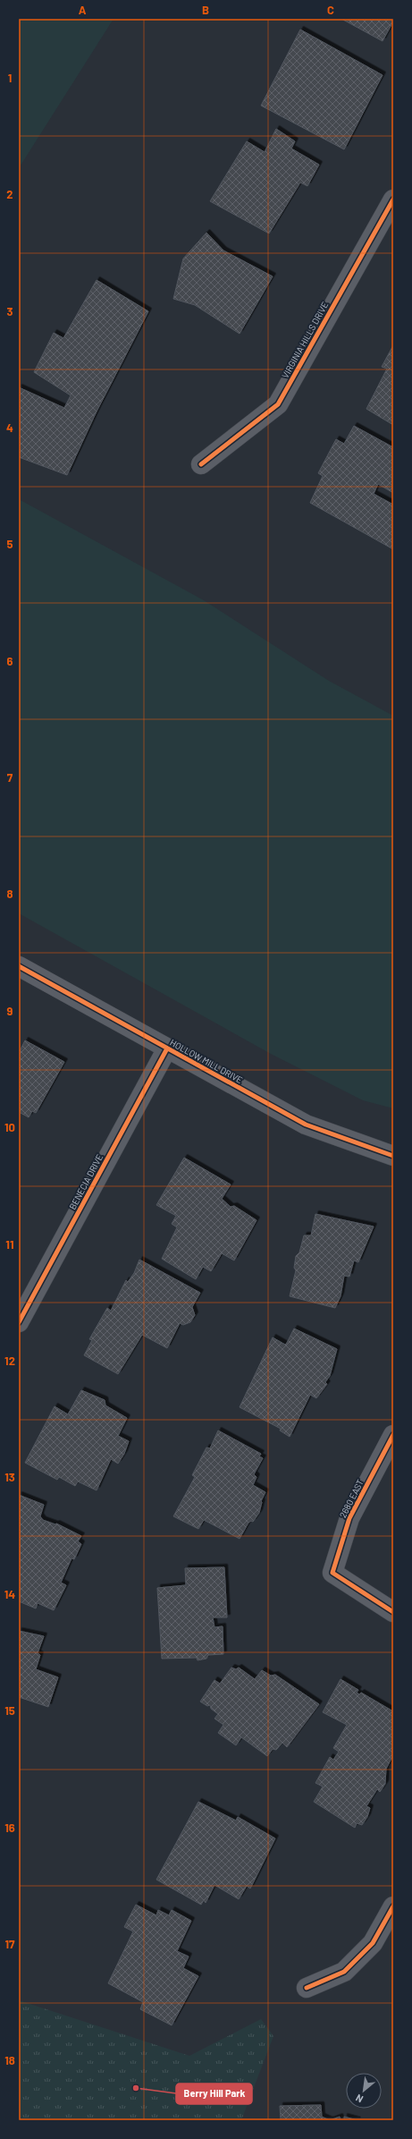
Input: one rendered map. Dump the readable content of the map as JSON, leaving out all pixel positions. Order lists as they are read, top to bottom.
{
  "streets": {
    "street": [
      "VIRGINIA HILLS DRIVE",
      "HOLLOW MILL DRIVE",
      "BENECIA DRIVE",
      "2680 EAST"
    ]
  },
  "crossings": [
    ["HOLLOW MILL DRIVE", "BENECIA DRIVE"]
  ],
  "places": ["Berry Hill Park"],
  "north": "bottom left",
  "grid": {
    "columns": ["A", "B", "C"],
    "rows": [
      "1",
      "2",
      "3",
      "4",
      "5",
      "6",
      "7",
      "8",
      "9",
      "10",
      "11",
      "12",
      "13",
      "14",
      "15",
      "16",
      "17",
      "18"
    ]
  }
}
